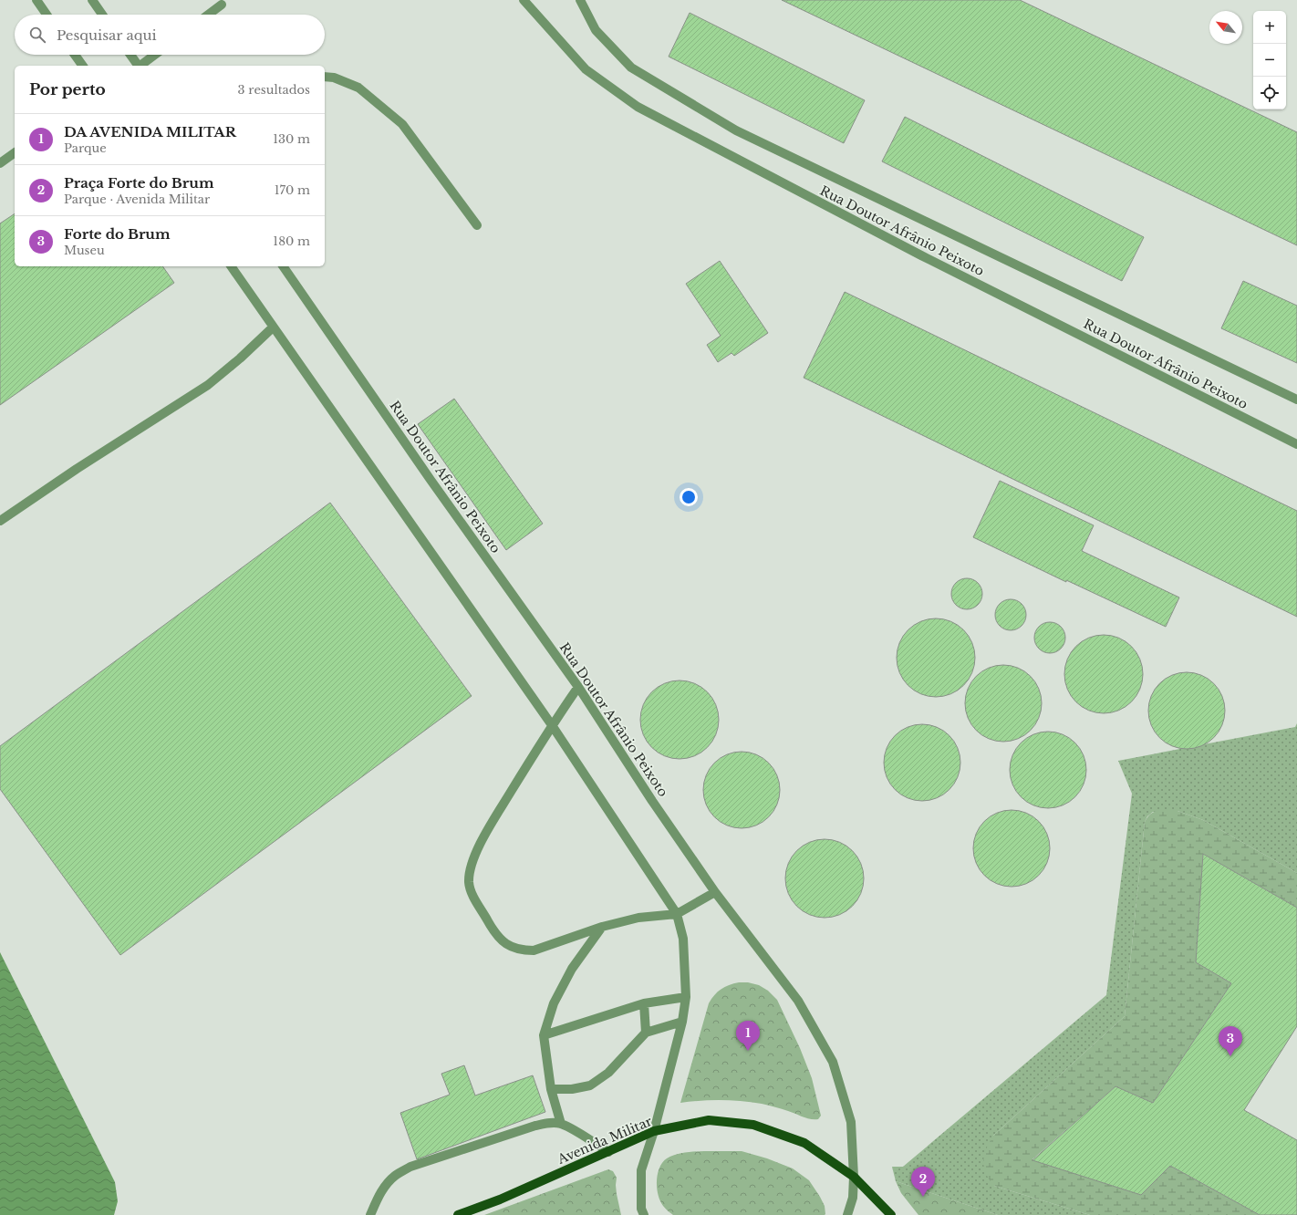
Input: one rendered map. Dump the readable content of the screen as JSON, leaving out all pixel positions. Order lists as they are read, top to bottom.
{
  "streets": {
    "main road": ["Avenida Militar"],
    "street": ["Rua Doutor Afrânio Peixoto"]
  },
  "crossings": [
    ["Rua Doutor Afrânio Peixoto", "Avenida Militar"]
  ],
  "north": "top left",
  "page": {
    "map_buttons": ["+", "−"],
    "search": "Pesquisar aqui",
    "heading": ["Por perto", "3 resultados"],
    "list": [
      {
        "mark": "1",
        "name": "DA AVENIDA MILITAR",
        "note": "Parque",
        "value": "130 m"
      },
      {
        "mark": "2",
        "name": "Praça Forte do Brum",
        "note": "Parque · Avenida Militar",
        "value": "170 m"
      },
      {
        "mark": "3",
        "name": "Forte do Brum",
        "note": "Museu",
        "value": "180 m"
      }
    ],
    "pins": ["1", "3", "2"]
  }
}
